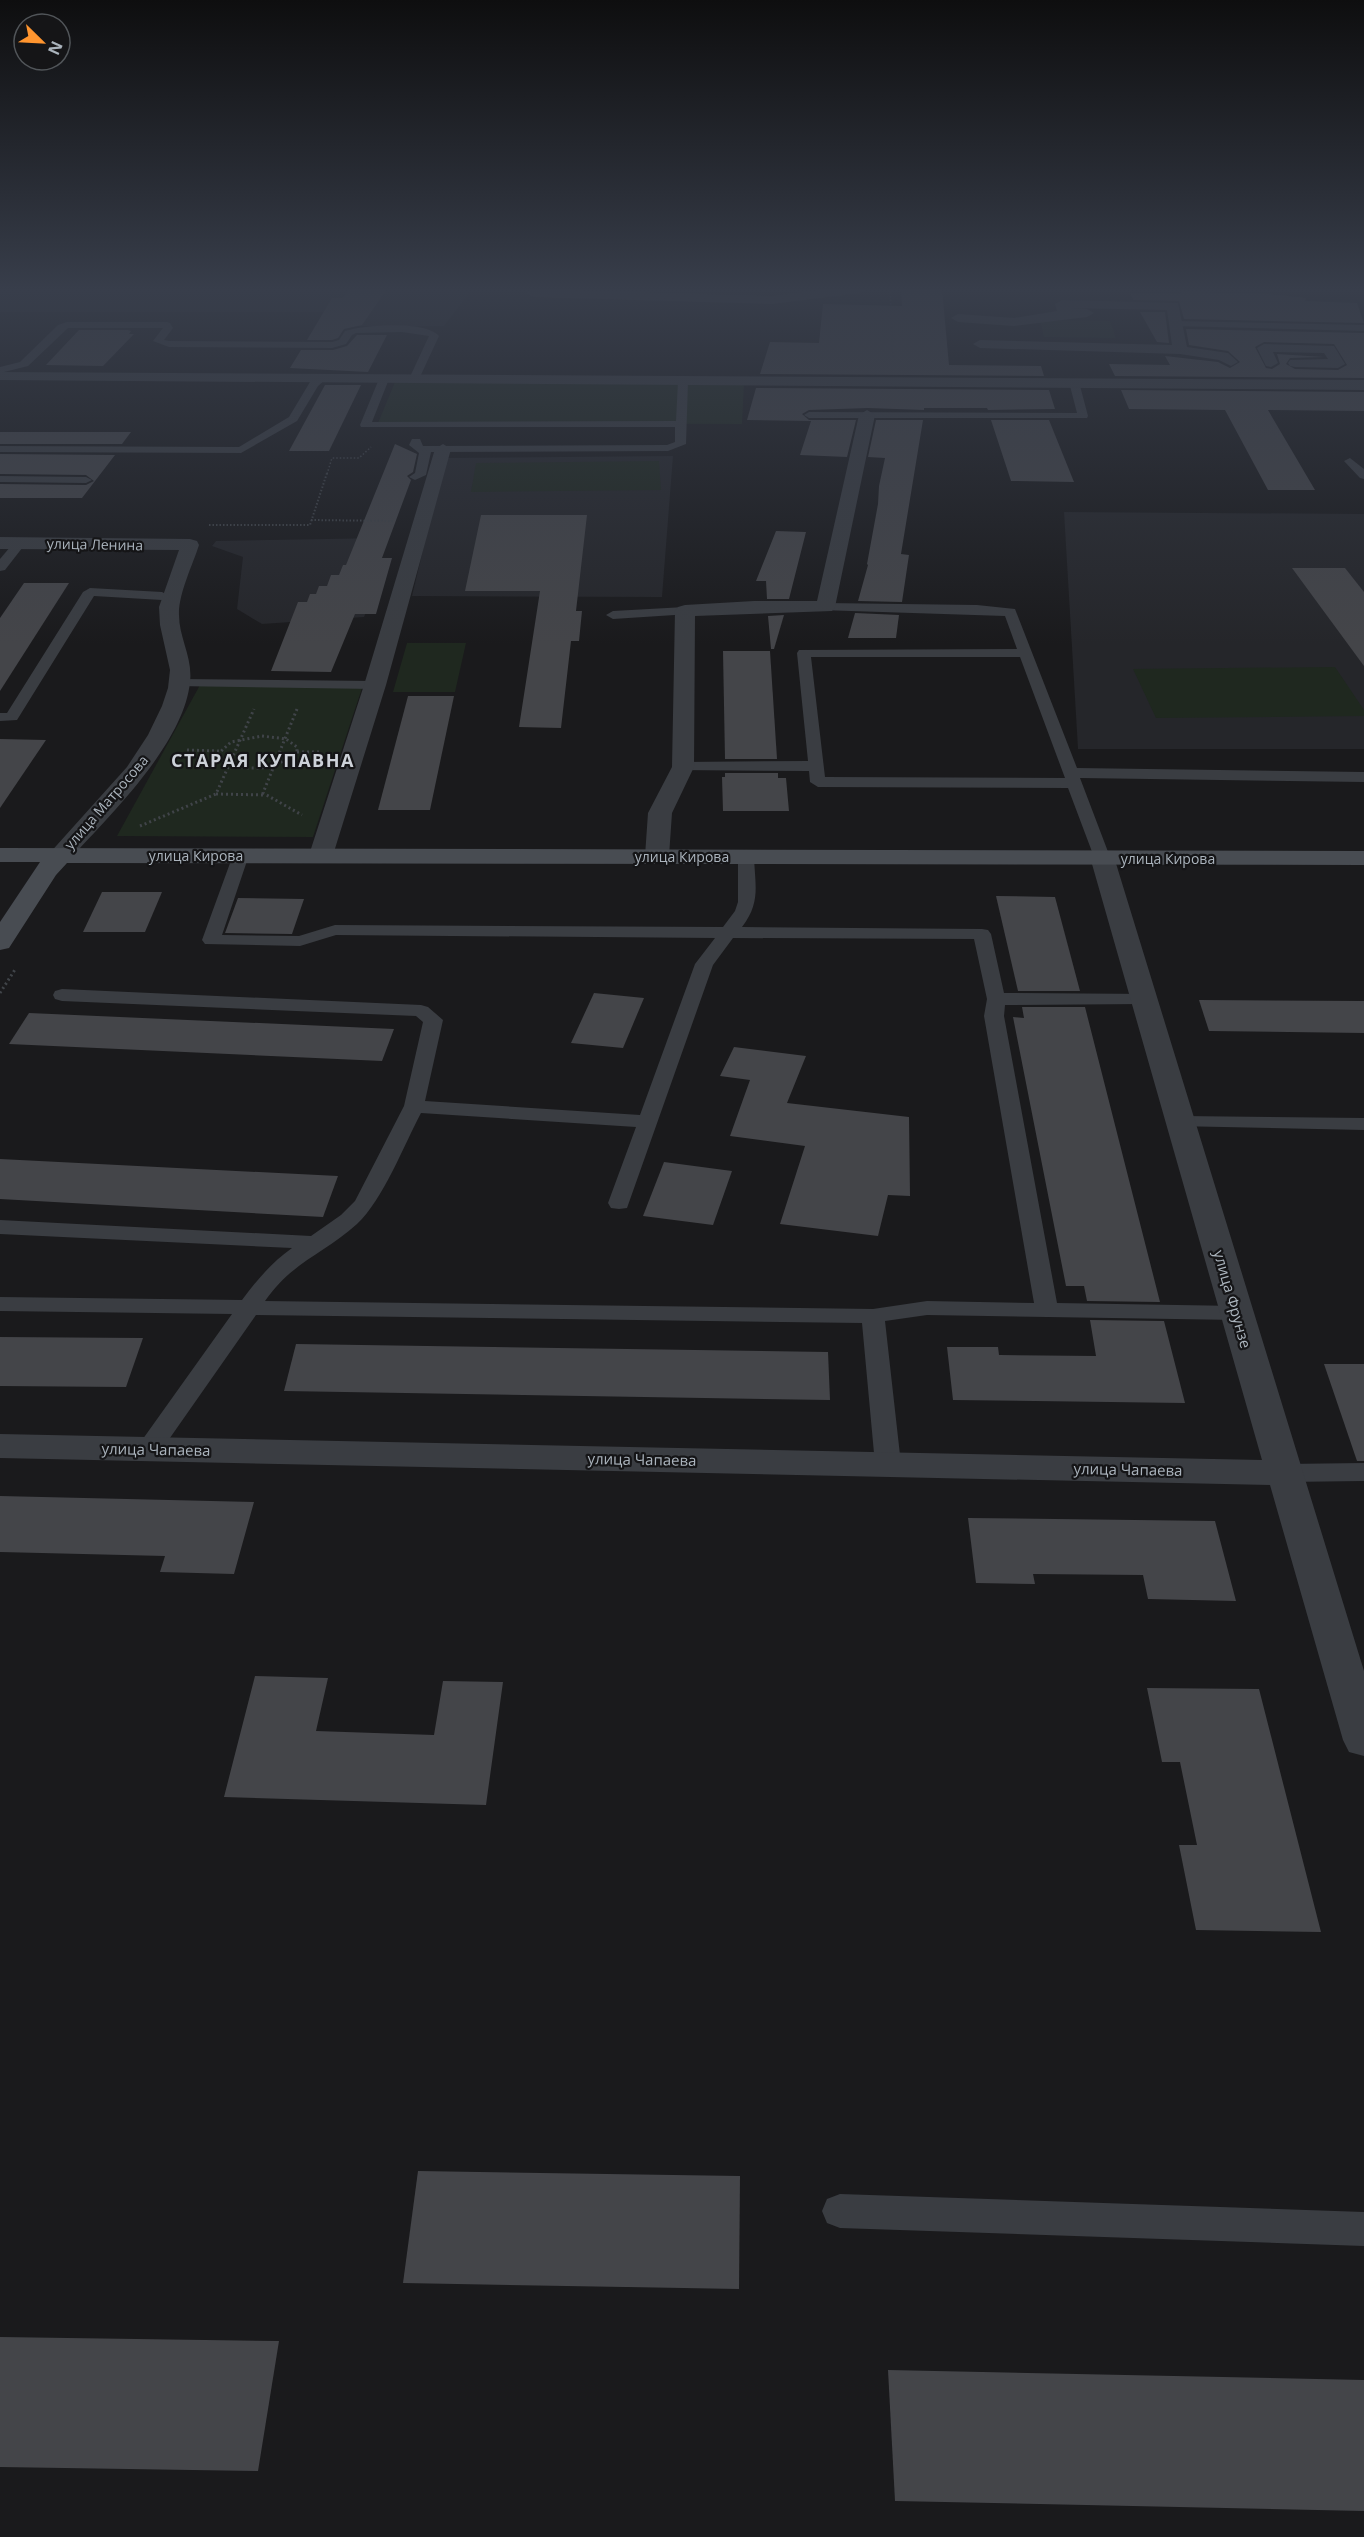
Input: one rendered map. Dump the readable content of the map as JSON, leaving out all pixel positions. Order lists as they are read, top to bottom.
{
  "streets": {
    "street": [
      "улица Ленина",
      "улица Матросова",
      "улица Кирова",
      "улица Фрунзе",
      "улица Чапаева"
    ]
  },
  "crossings": [
    ["улица Ленина", "улица Матросова"],
    ["улица Матросова", "улица Кирова"],
    ["улица Кирова", "улица Фрунзе"],
    ["улица Фрунзе", "улица Чапаева"]
  ],
  "districts": ["СТАРАЯ КУПАВНА"],
  "north": "bottom right"
}
